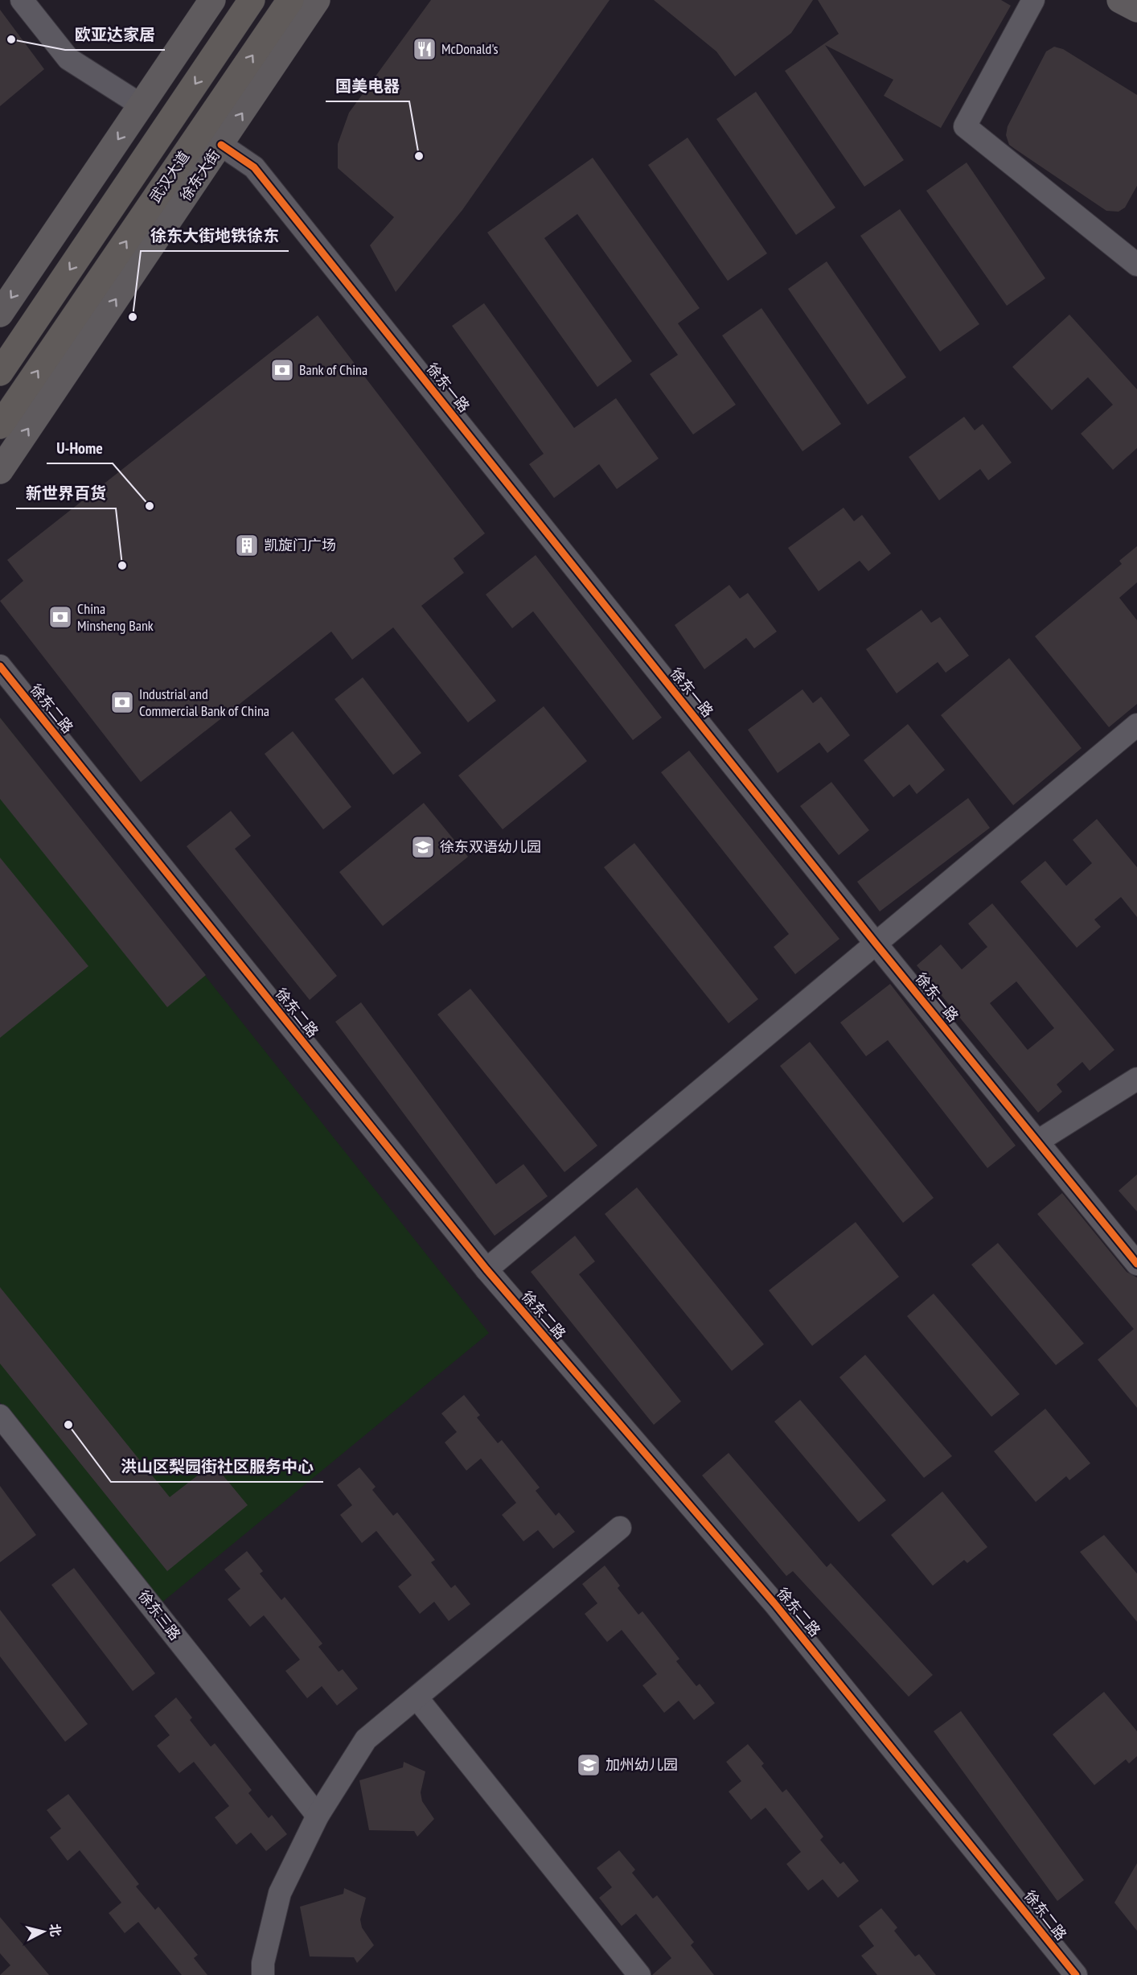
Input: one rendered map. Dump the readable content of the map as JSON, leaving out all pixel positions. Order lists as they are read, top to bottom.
{
  "streets": {
    "highway": ["武汉大道"],
    "main road": ["徐东大街"],
    "street": ["徐东一路", "徐东二路", "徐东三路"]
  },
  "crossings": [
    ["徐东大街", "徐东一路"]
  ],
  "places": {
    "other": [
      "欧亚达家居",
      "国美电器",
      "徐东大街地铁徐东",
      "U-Home",
      "新世界百货",
      "洪山区梨园街社区服务中心"
    ],
    "restaurant": ["McDonald's"],
    "bank": ["Bank of China", "China Minsheng Bank", "Industrial and Commercial Bank of China"],
    "building": ["凯旋门广场"],
    "school or university": ["徐东双语幼儿园", "加州幼儿园"]
  },
  "north": "right"
}
